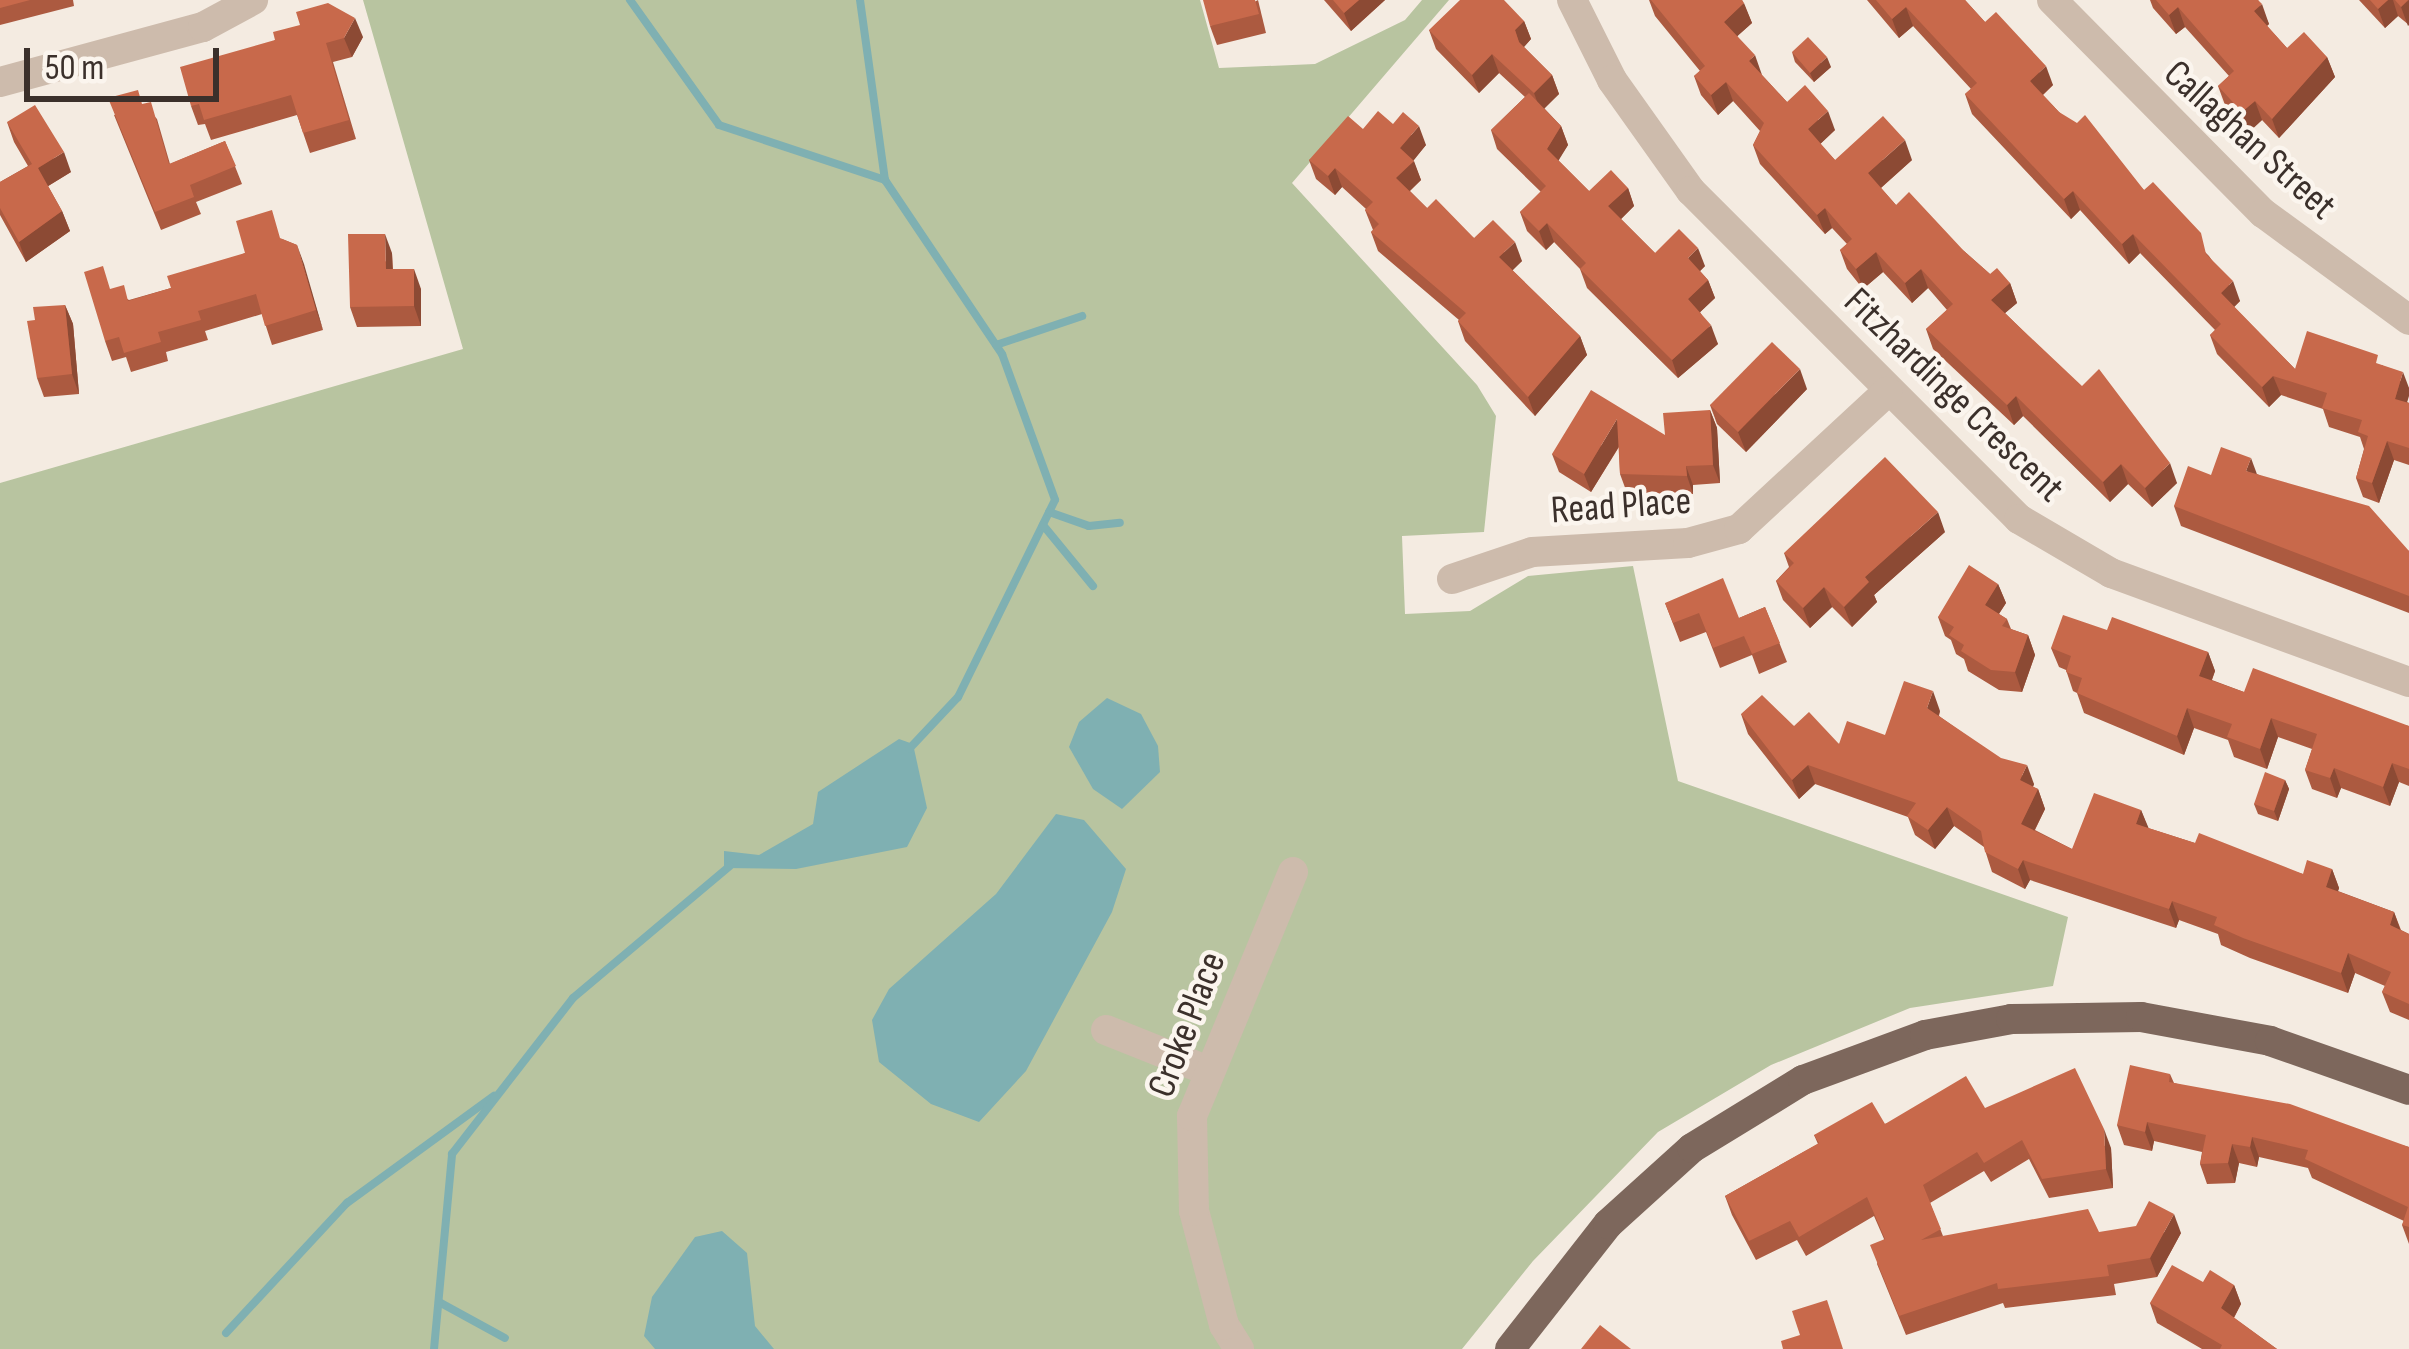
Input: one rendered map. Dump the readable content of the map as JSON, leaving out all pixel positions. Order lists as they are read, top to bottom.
{
  "streets": {
    "street": [
      "Callaghan Street",
      "Fitzhardinge Crescent",
      "Read Place",
      "Croke Place"
    ]
  },
  "crossings": [
    ["Fitzhardinge Crescent", "Read Place"]
  ],
  "scale_bar": "50 m"
}
